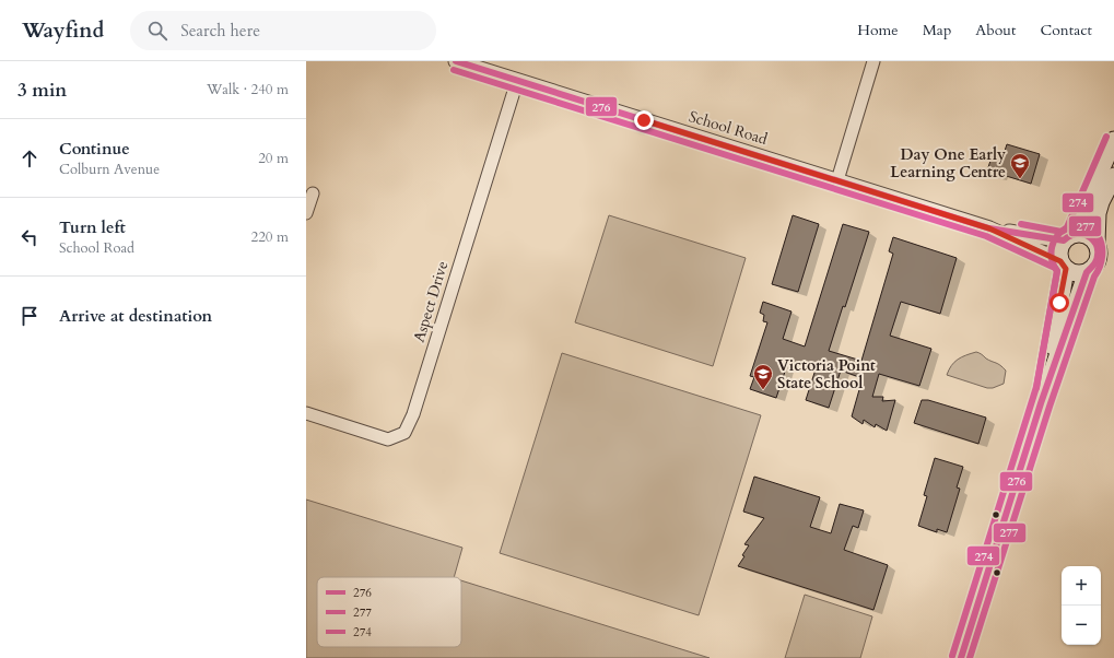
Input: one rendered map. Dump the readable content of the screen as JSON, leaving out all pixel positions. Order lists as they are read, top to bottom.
{
  "streets": {
    "street": ["School Road", "Aspect Drive"]
  },
  "crossings": [
    ["School Road", "Aspect Drive"]
  ],
  "places": {
    "school or university": ["Day One Early Learning Centre", "Victoria Point State School"]
  },
  "lines": ["transit line 276", "transit line 277", "transit line 274"],
  "legend": ["276", "277", "274"],
  "page": {
    "header": "Wayfind",
    "search": "Search here",
    "nav": [
      "Home",
      "Map",
      "About",
      "Contact"
    ],
    "heading": ["3 min", "Walk · 240 m"],
    "list": [
      ["Continue", "Colburn Avenue", "20 m"],
      ["Turn left", "School Road", "220 m"],
      "Arrive at destination"
    ],
    "map_buttons": ["+", "−"]
  }
}
